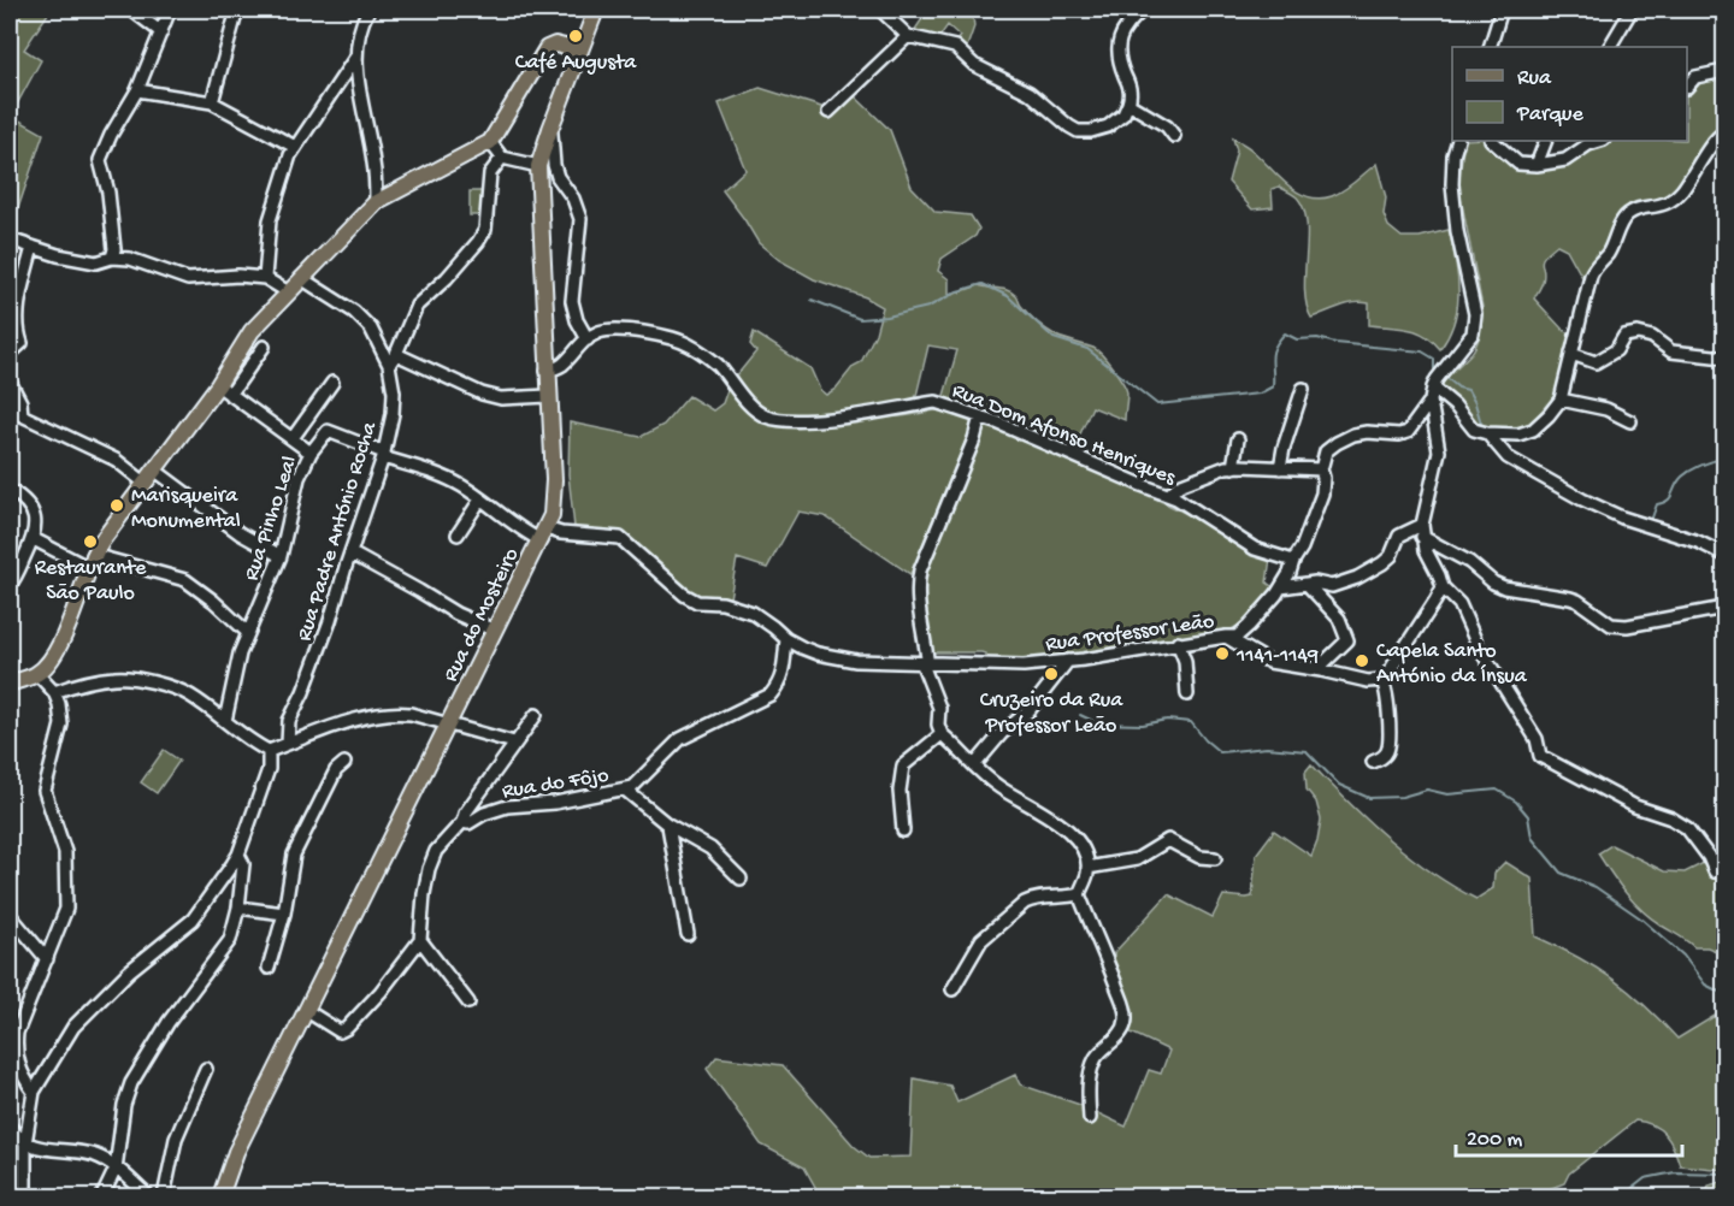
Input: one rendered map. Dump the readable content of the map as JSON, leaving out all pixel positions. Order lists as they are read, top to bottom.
{
  "streets": {
    "main road": ["Rua do Mosteiro"],
    "street": [
      "Rua Dom Afonso Henriques",
      "Rua Pinho Leal",
      "Rua Padre António Rocha",
      "Rua Professor Leão",
      "Rua do Fôjo"
    ]
  },
  "crossings": [
    ["Rua Pinho Leal", "Rua Padre António Rocha"],
    ["Rua do Mosteiro", "Rua Professor Leão"],
    ["Rua Professor Leão", "Rua do Fôjo"]
  ],
  "places": [
    "Café Augusta",
    "Marisqueira Monumental",
    "Restaurante São Paulo",
    "1141-1149",
    "Capela Santo António da Ínsua",
    "Cruzeiro da Rua Professor Leão"
  ],
  "legend": ["Rua", "Parque"],
  "scale_bar": "200 m"
}
